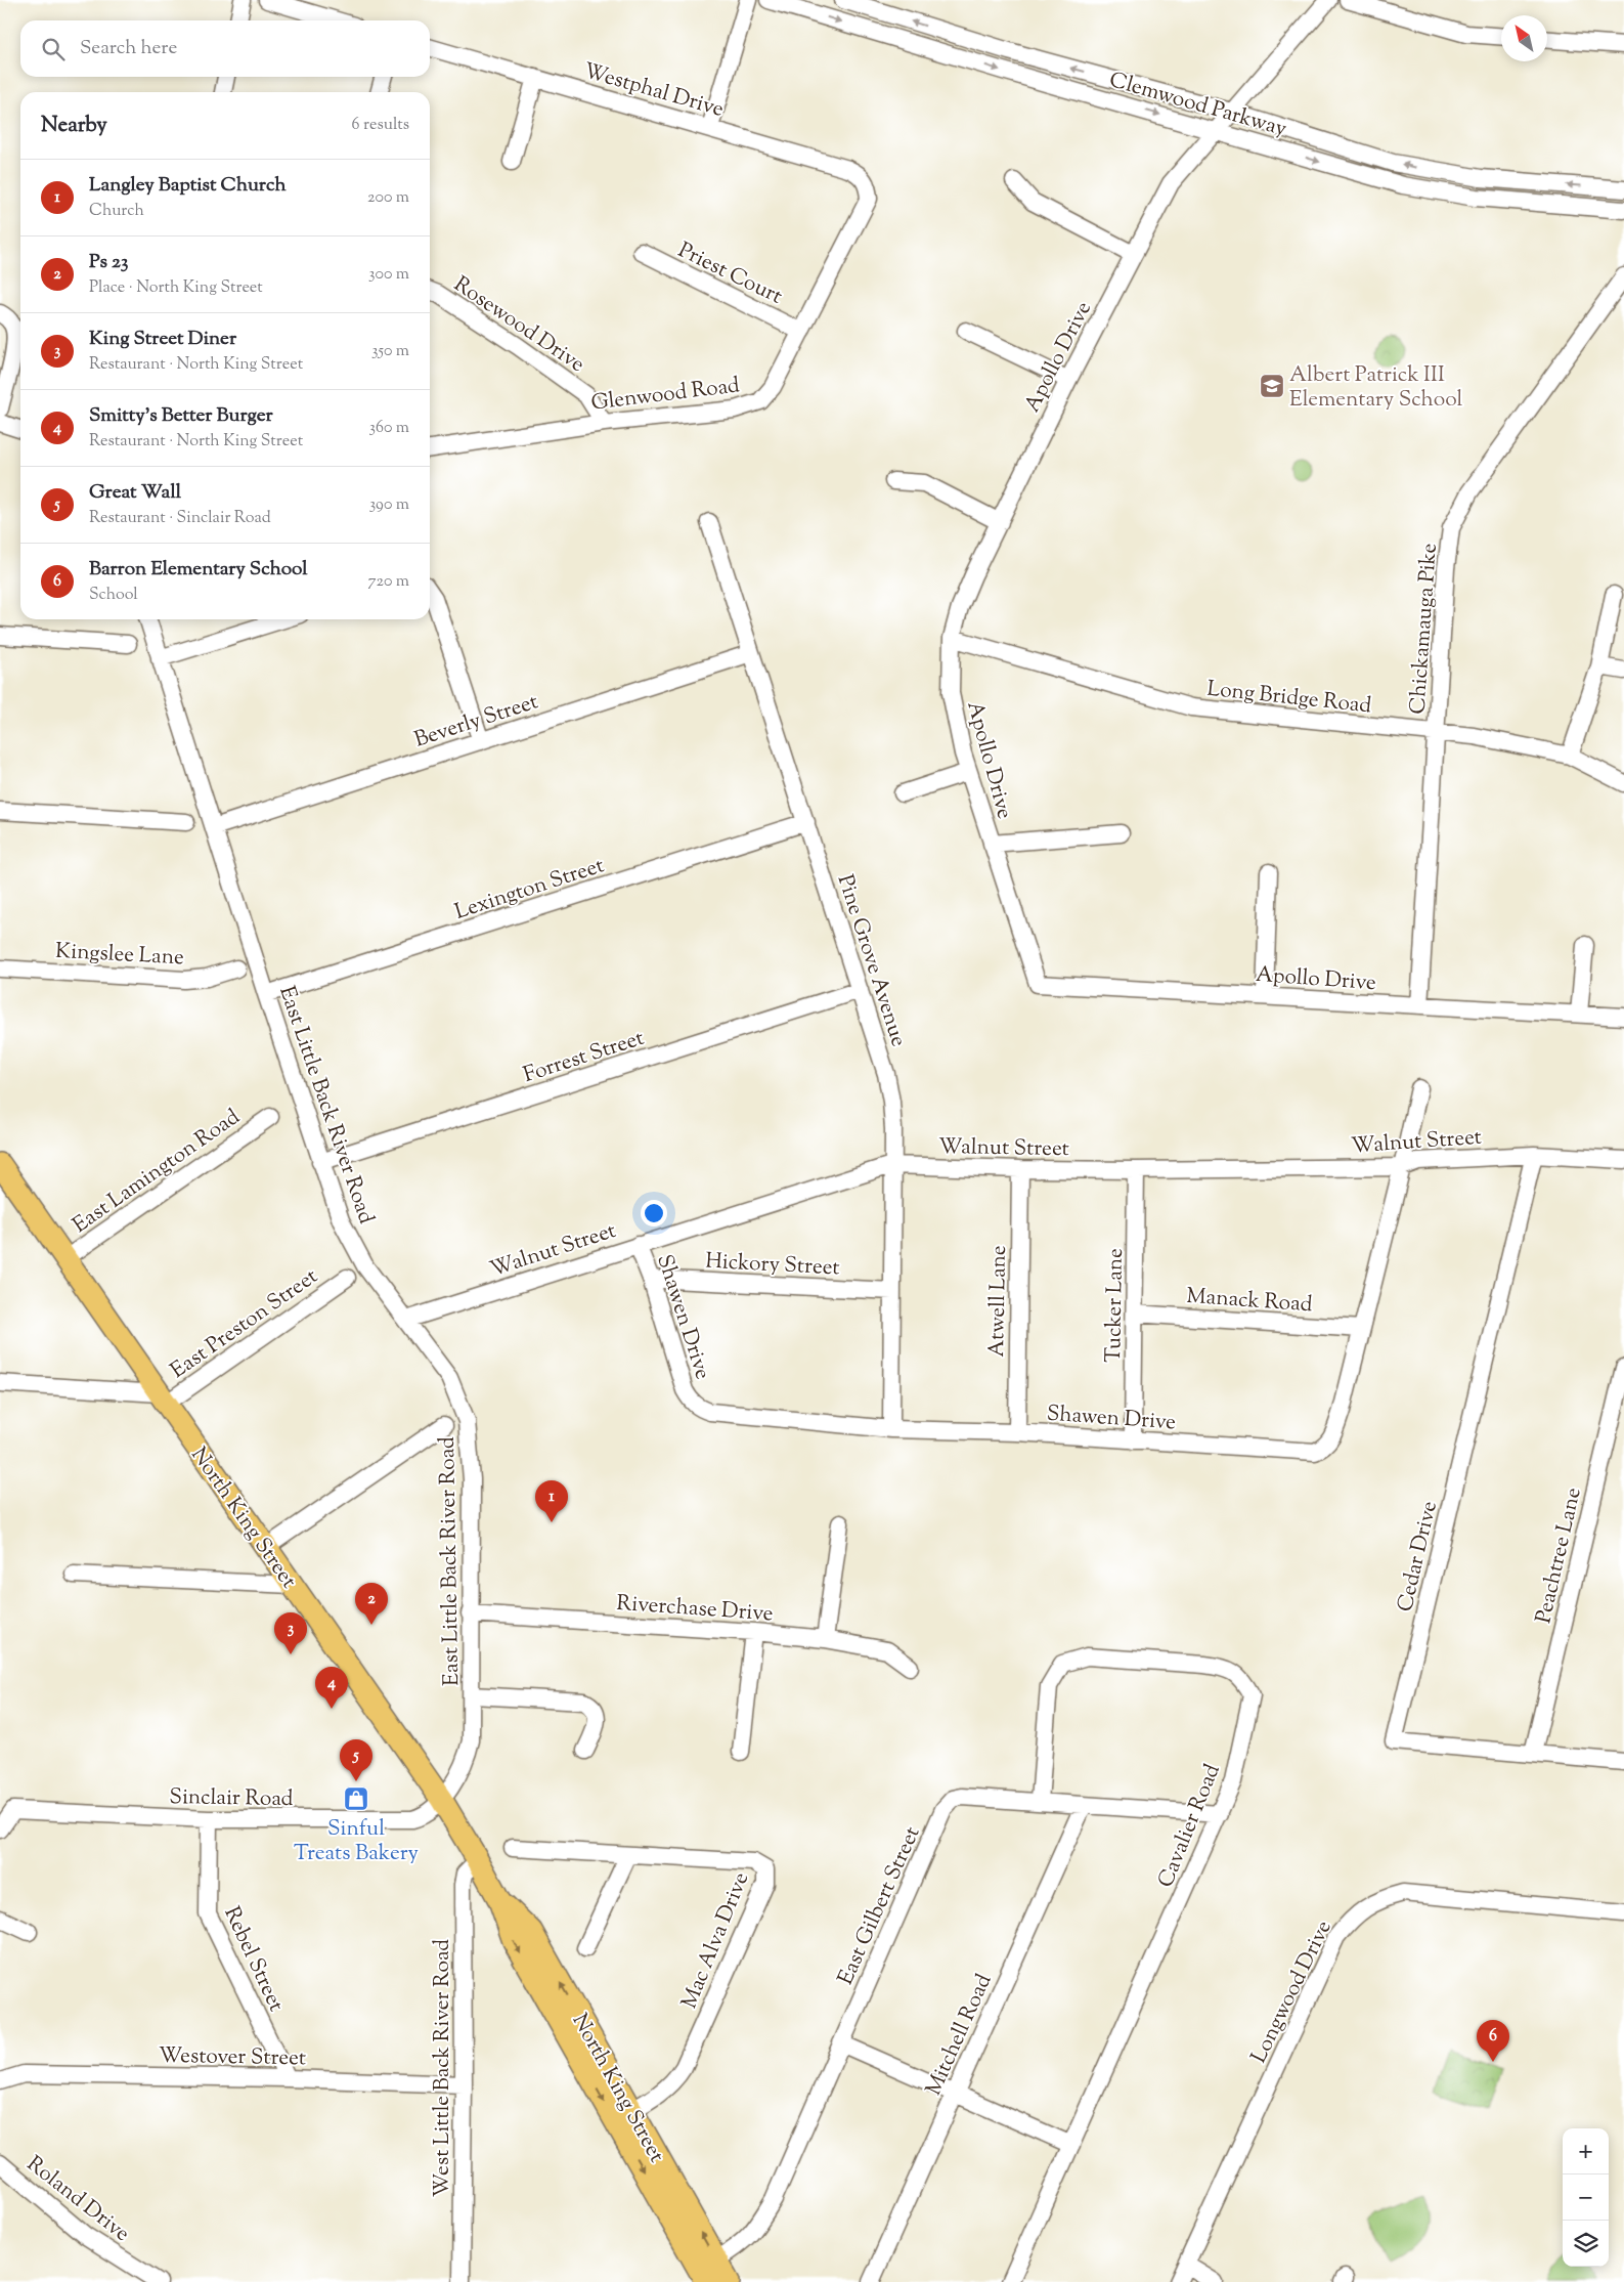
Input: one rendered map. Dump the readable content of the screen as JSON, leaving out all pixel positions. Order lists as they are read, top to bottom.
{
  "streets": {
    "main road": ["North King Street"],
    "street": [
      "Westphal Drive",
      "Clemwood Parkway",
      "Priest Court",
      "Rosewood Drive",
      "Apollo Drive",
      "Glenwood Road",
      "Chickamauga Pike",
      "Long Bridge Road",
      "Beverly Street",
      "Lexington Street",
      "Kingslee Lane",
      "Pine Grove Avenue",
      "Forrest Street",
      "East Little Back River Road",
      "Walnut Street",
      "East Lamington Road",
      "Hickory Street",
      "Manack Road",
      "Atwell Lane",
      "Tucker Lane",
      "Shawen Drive",
      "East Preston Street",
      "Peachtree Lane",
      "Cedar Drive",
      "Riverchase Drive",
      "Sinclair Road",
      "Cavalier Road",
      "East Gilbert Street",
      "Mac Alva Drive",
      "Rebel Street",
      "Longwood Drive",
      "Mitchell Road",
      "Westover Street",
      "West Little Back River Road",
      "Roland Drive"
    ]
  },
  "crossings": [
    ["Westphal Drive", "Glenwood Road"],
    ["Clemwood Parkway", "Apollo Drive"],
    ["Priest Court", "Glenwood Road"],
    ["Rosewood Drive", "Glenwood Road"],
    ["Apollo Drive", "Chickamauga Pike"],
    ["Apollo Drive", "Long Bridge Road"],
    ["Chickamauga Pike", "Long Bridge Road"],
    ["Beverly Street", "Pine Grove Avenue"],
    ["Beverly Street", "East Little Back River Road"],
    ["Lexington Street", "Pine Grove Avenue"],
    ["Lexington Street", "East Little Back River Road"],
    ["Pine Grove Avenue", "Forrest Street"],
    ["Pine Grove Avenue", "Walnut Street"],
    ["Pine Grove Avenue", "Hickory Street"],
    ["Pine Grove Avenue", "Shawen Drive"],
    ["Forrest Street", "East Little Back River Road"],
    ["East Little Back River Road", "Walnut Street"],
    ["East Little Back River Road", "North King Street"],
    ["East Little Back River Road", "Riverchase Drive"],
    ["East Little Back River Road", "Sinclair Road"],
    ["Walnut Street", "Atwell Lane"],
    ["Walnut Street", "Tucker Lane"],
    ["Walnut Street", "Shawen Drive"],
    ["Walnut Street", "Cedar Drive"],
    ["East Lamington Road", "North King Street"],
    ["Hickory Street", "Shawen Drive"],
    ["Manack Road", "Tucker Lane"],
    ["Manack Road", "Shawen Drive"],
    ["Atwell Lane", "Shawen Drive"],
    ["Tucker Lane", "Shawen Drive"],
    ["East Preston Street", "North King Street"],
    ["North King Street", "Sinclair Road"],
    ["North King Street", "East Gilbert Street"],
    ["North King Street", "Mac Alva Drive"],
    ["North King Street", "West Little Back River Road"],
    ["Peachtree Lane", "Cedar Drive"],
    ["Sinclair Road", "Rebel Street"],
    ["Cavalier Road", "East Gilbert Street"],
    ["East Gilbert Street", "Mitchell Road"],
    ["Rebel Street", "Westover Street"],
    ["Westover Street", "West Little Back River Road"]
  ],
  "places": {
    "school or university": ["Albert Patrick III Elementary School"],
    "shop": ["Sinful Treats Bakery"]
  },
  "north": "top left",
  "page": {
    "search": "Search here",
    "heading": ["Nearby", "6 results"],
    "list": [
      {
        "mark": "1",
        "name": "Langley Baptist Church",
        "note": "Church",
        "value": "200 m"
      },
      {
        "mark": "2",
        "name": "Ps 23",
        "note": "Place · North King Street",
        "value": "300 m"
      },
      {
        "mark": "3",
        "name": "King Street Diner",
        "note": "Restaurant · North King Street",
        "value": "350 m"
      },
      {
        "mark": "4",
        "name": "Smitty's Better Burger",
        "note": "Restaurant · North King Street",
        "value": "360 m"
      },
      {
        "mark": "5",
        "name": "Great Wall",
        "note": "Restaurant · Sinclair Road",
        "value": "390 m"
      },
      {
        "mark": "6",
        "name": "Barron Elementary School",
        "note": "School",
        "value": "720 m"
      }
    ],
    "pins": [
      "1",
      "2",
      "3",
      "4",
      "5",
      "6"
    ],
    "map_buttons": ["+", "−"]
  }
}
